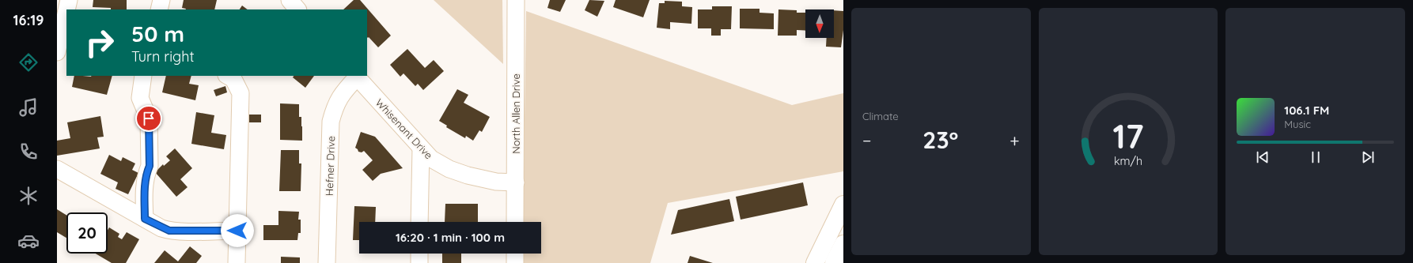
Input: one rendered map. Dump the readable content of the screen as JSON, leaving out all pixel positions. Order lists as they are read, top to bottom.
{
  "streets": {
    "street": ["North Allen Drive", "Whisenant Drive", "Hefner Drive"]
  },
  "crossings": [
    ["North Allen Drive", "Whisenant Drive"],
    ["Whisenant Drive", "Hefner Drive"]
  ],
  "north": "bottom",
  "page": {
    "tabs": "16:19",
    "tile": "Climate",
    "turn": ["50 m", "Turn right"],
    "song": ["106.1 FM", "Music"],
    "heat": ["−", "23°", "+"],
    "limit": "20",
    "trip": "16:20 · 1 min · 100 m",
    "gauge": ["17", "km/h"]
  }
}
